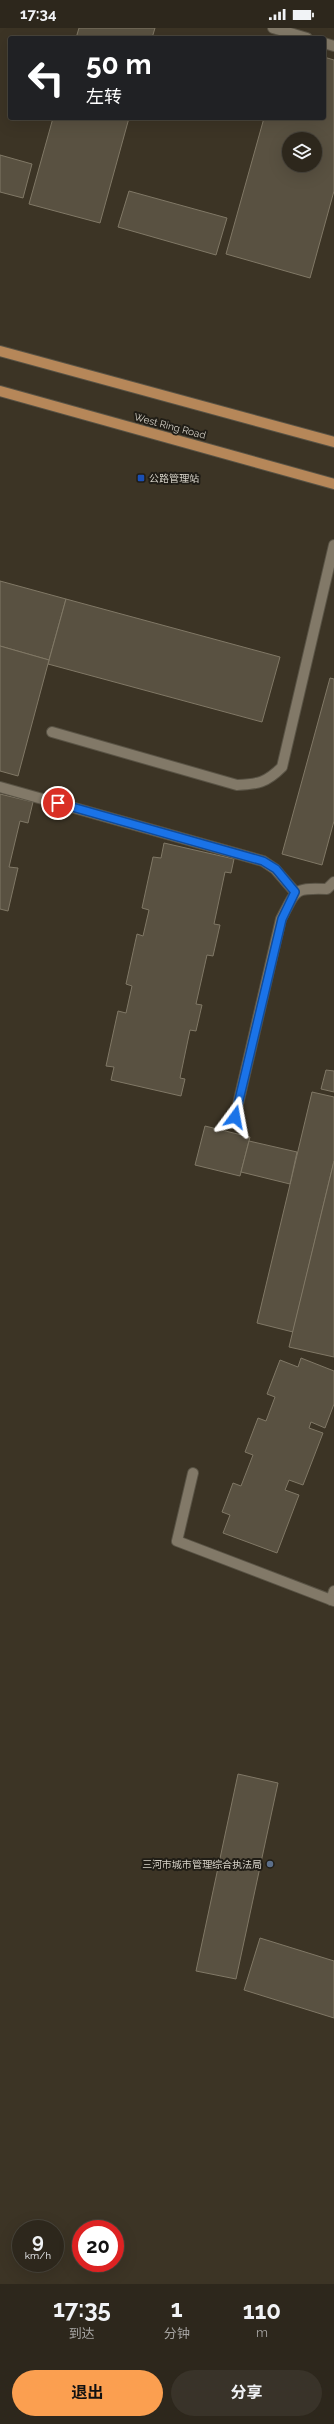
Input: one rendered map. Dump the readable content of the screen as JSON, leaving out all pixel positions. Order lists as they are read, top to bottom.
{
  "streets": {
    "main road": ["West Ring Road"]
  },
  "places": {
    "transit": ["公路管理站"],
    "other": ["三河市城市管理综合执法局"]
  },
  "page": {
    "status": "17:34",
    "turn": ["50 m", "左转"],
    "speed": "9 km/h",
    "limit": "20",
    "eta": [
      "17:35",
      "到达",
      "1",
      "分钟",
      "110",
      "m"
    ],
    "buttons": ["退出", "分享"]
  }
}
